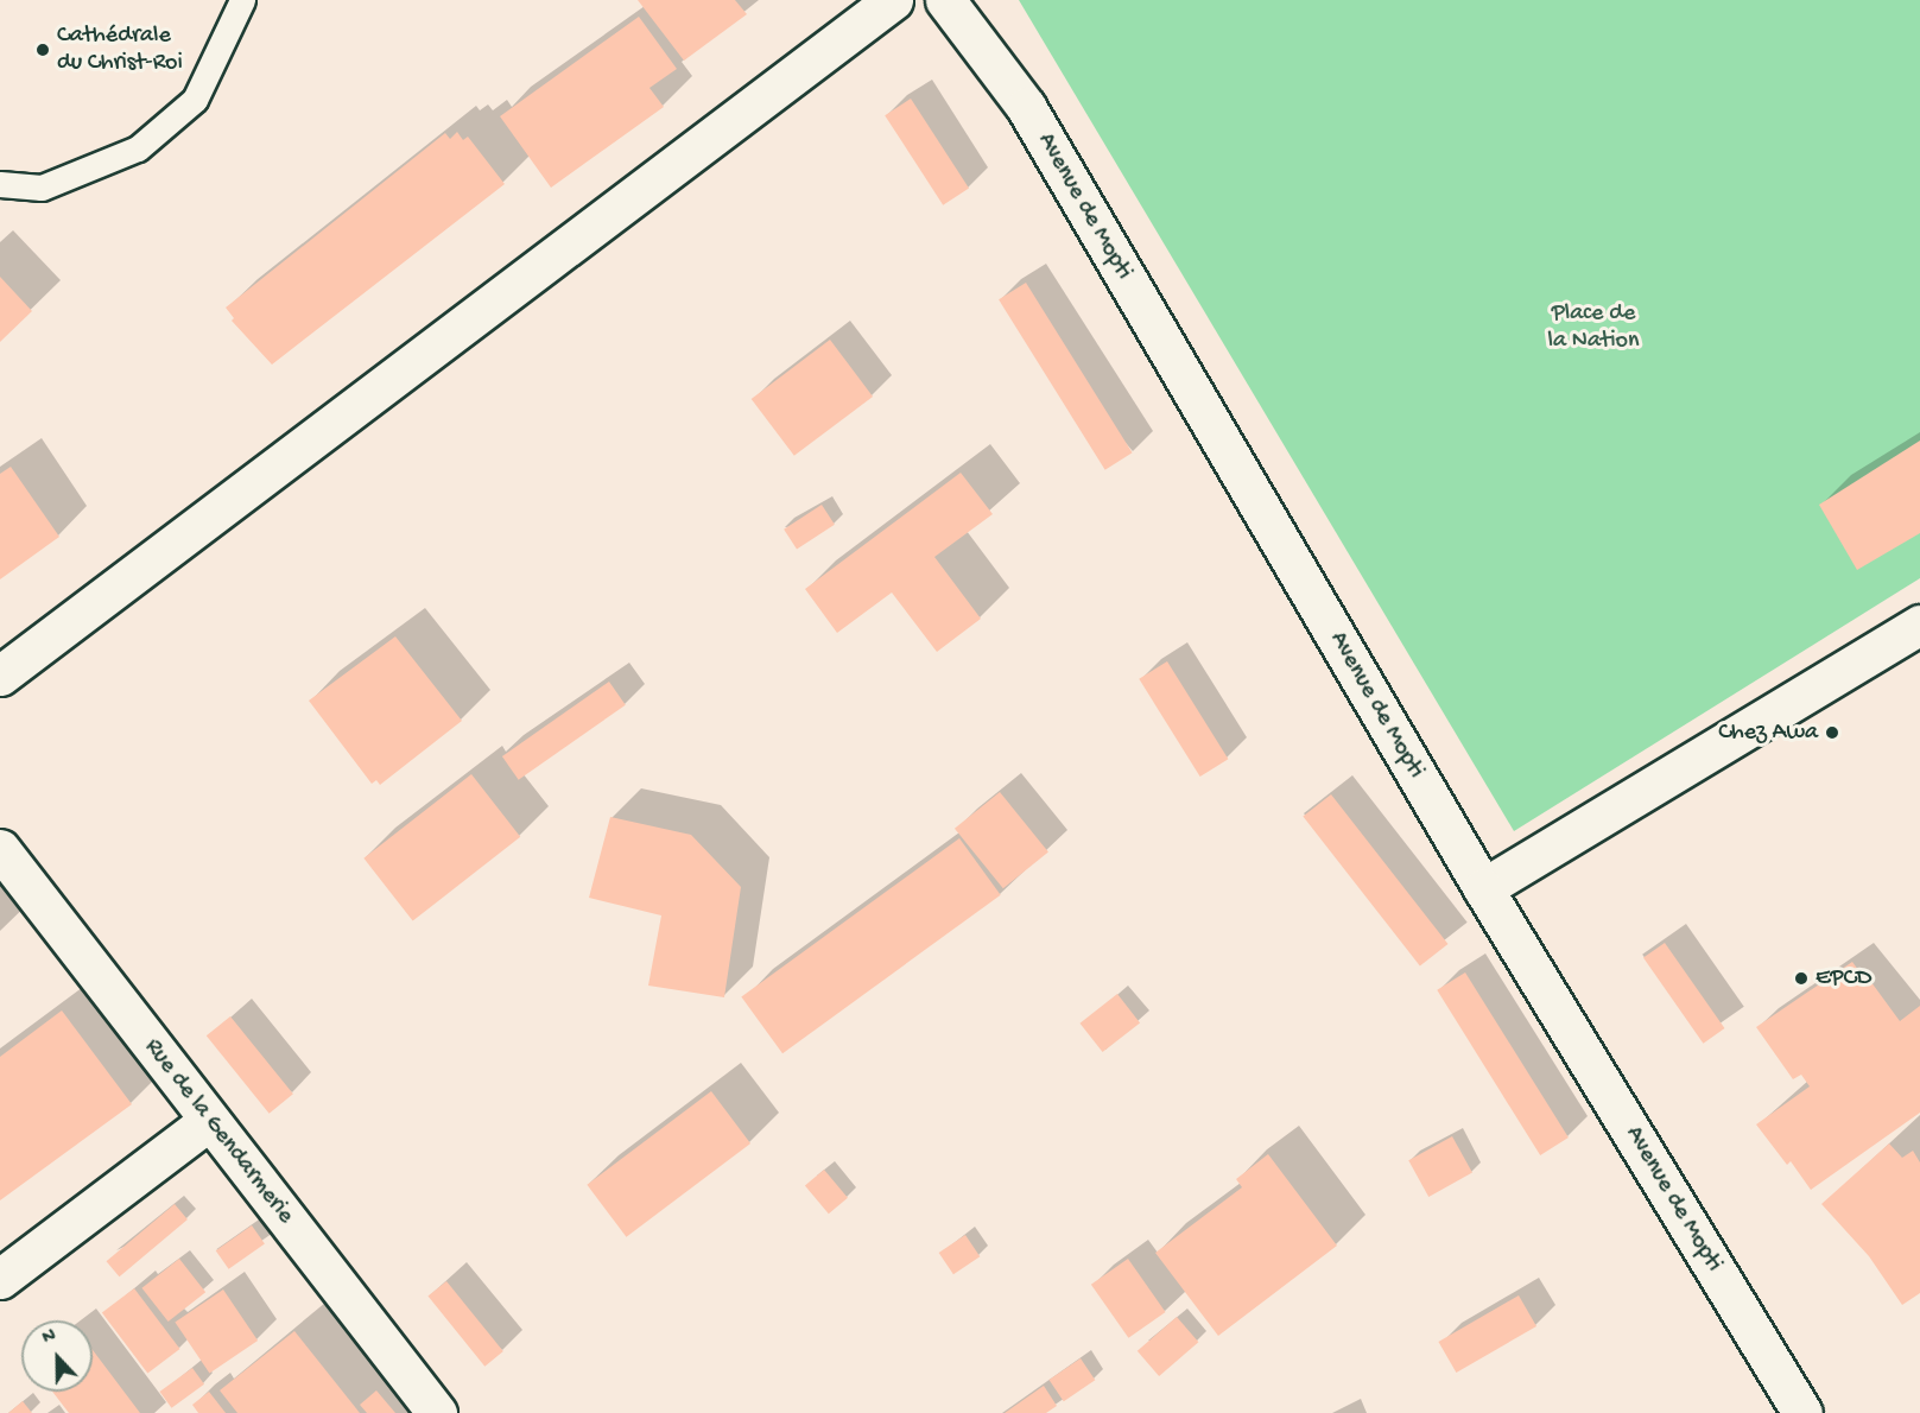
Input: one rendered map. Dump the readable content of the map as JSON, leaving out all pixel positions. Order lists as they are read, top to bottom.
{
  "streets": {
    "main road": ["Avenue de Mopti", "Rue de la Gendarmerie"]
  },
  "parks": ["Place de la Nation"],
  "places": ["Cathédrale du Christ-Roi", "Chez Awa", "EPCD"],
  "north": "top"
}
